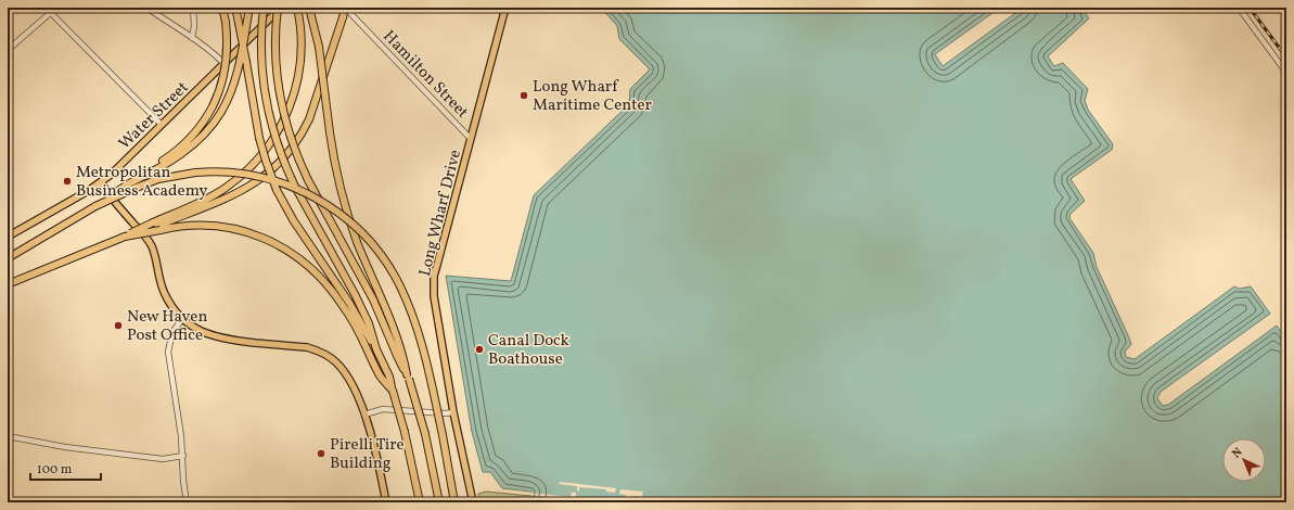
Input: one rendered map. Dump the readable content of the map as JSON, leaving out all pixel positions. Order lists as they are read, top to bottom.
{
  "streets": {
    "main road": ["Water Street", "Long Wharf Drive"],
    "street": ["Hamilton Street"]
  },
  "crossings": [
    ["Hamilton Street", "Long Wharf Drive"]
  ],
  "places": [
    "Long Wharf Maritime Center",
    "Metropolitan Business Academy",
    "New Haven Post Office",
    "Canal Dock Boathouse",
    "Pirelli Tire Building"
  ],
  "scale_bar": "100 m",
  "north": "top left"
}
